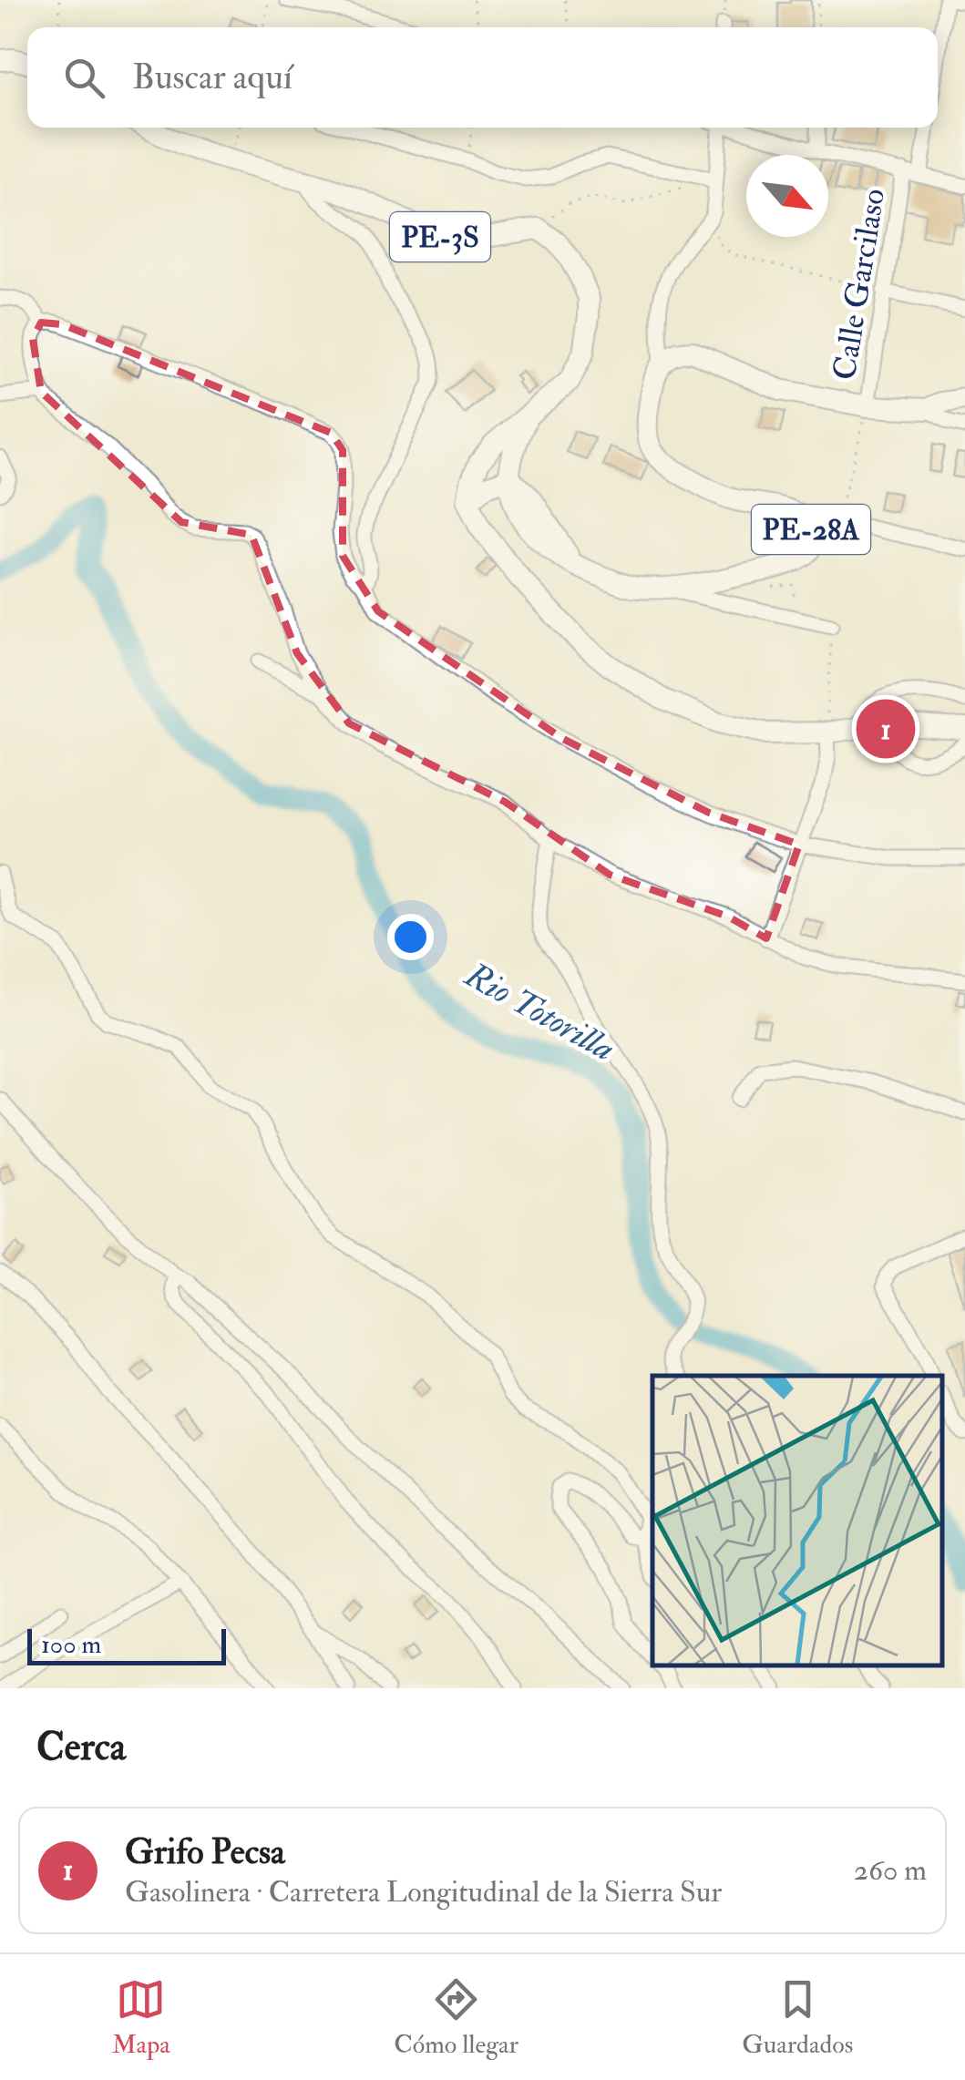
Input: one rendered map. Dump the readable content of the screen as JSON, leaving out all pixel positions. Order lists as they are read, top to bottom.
{
  "streets": {
    "highway": ["PE-3S", "PE-28A"],
    "street": ["Calle Garcilaso"]
  },
  "water": ["Rio Totorilla"],
  "scale_bar": "100 m",
  "north": "bottom right",
  "page": {
    "search": "Buscar aquí",
    "pins": "1",
    "scale": "100 m",
    "heading": "Cerca",
    "list": [
      {
        "mark": "1",
        "name": "Grifo Pecsa",
        "note": "Gasolinera · Carretera Longitudinal de la Sierra Sur",
        "value": "260 m"
      }
    ],
    "nav": ["Mapa", "Cómo llegar", "Guardados"]
  }
}
